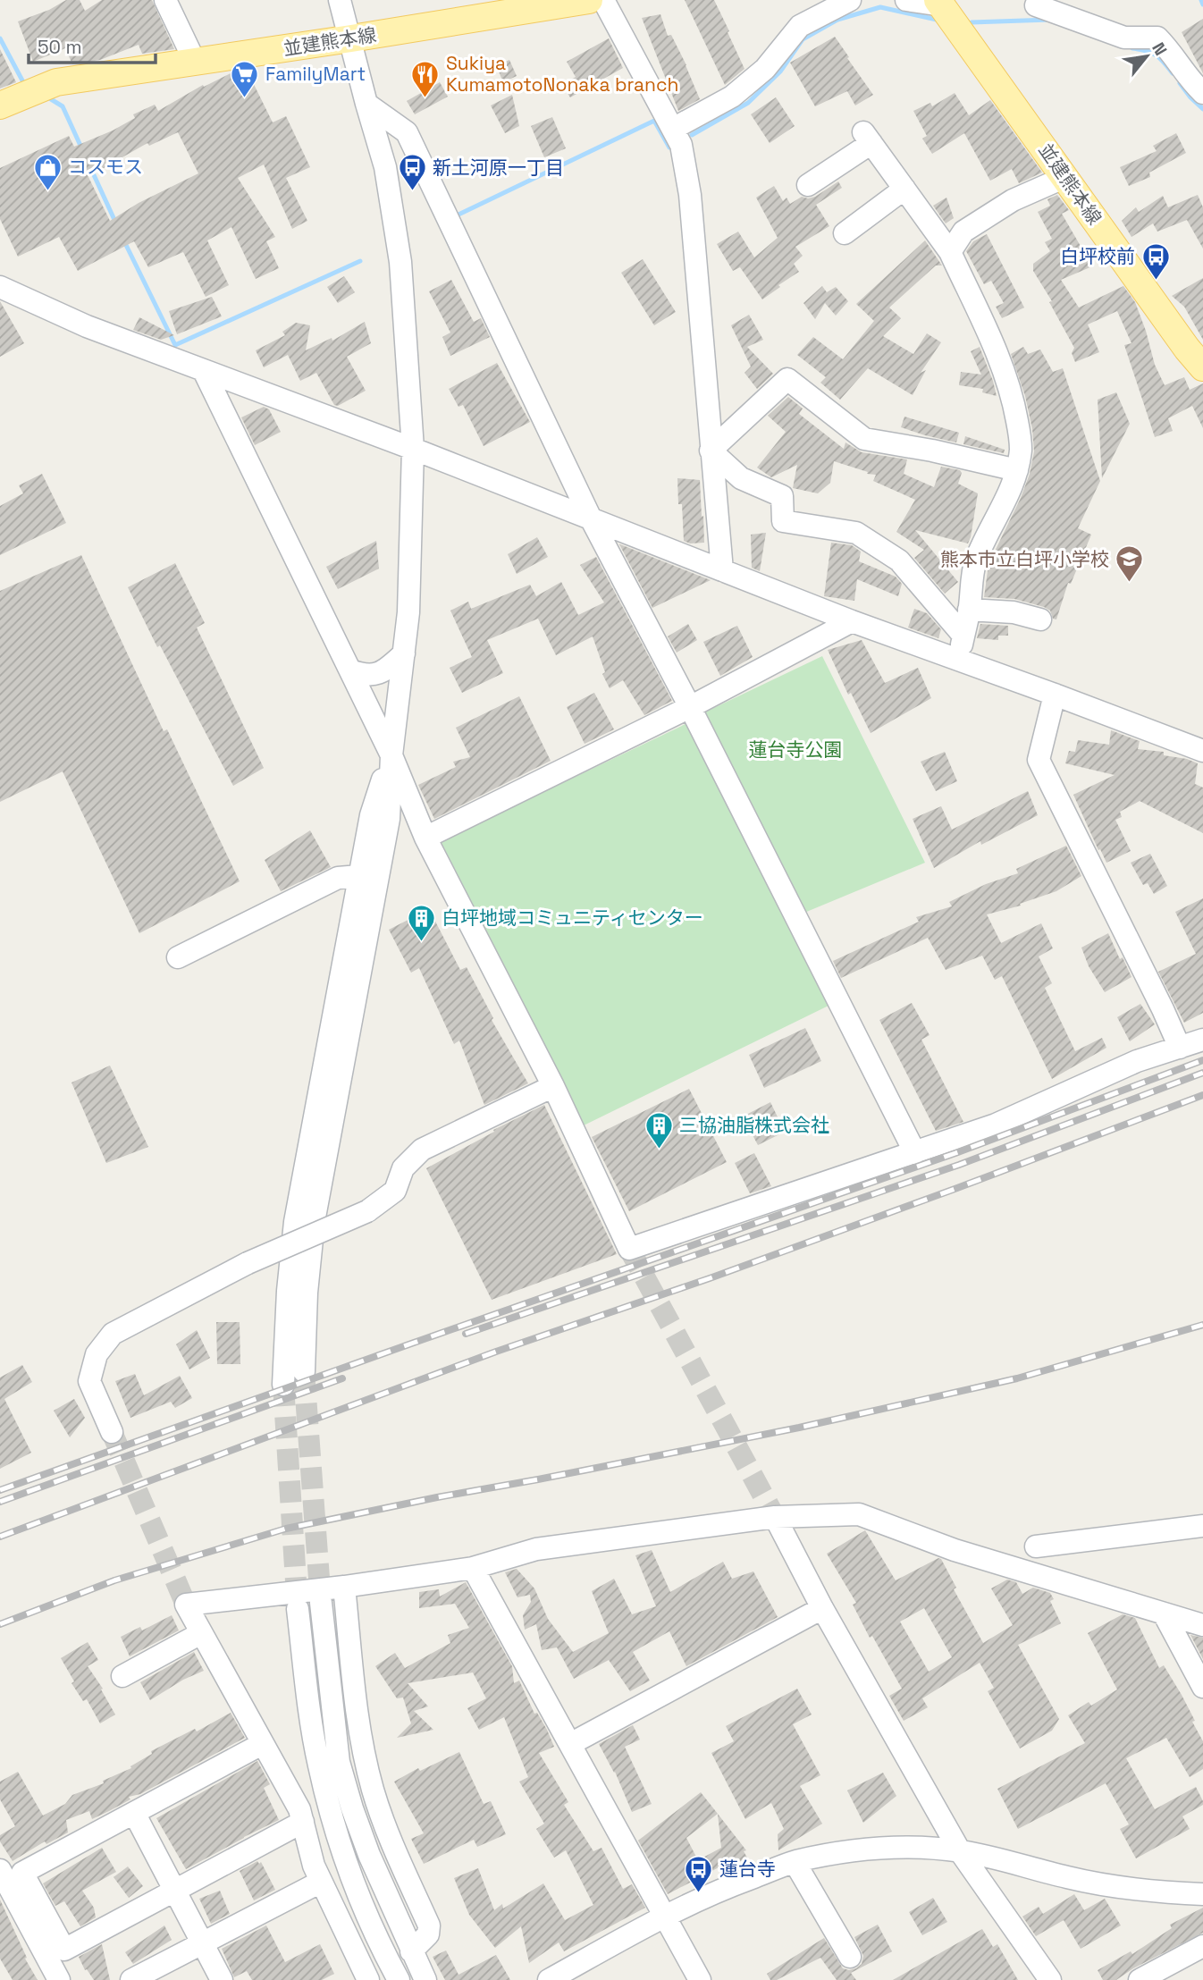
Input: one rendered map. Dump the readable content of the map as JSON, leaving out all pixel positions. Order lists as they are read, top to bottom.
{
  "streets": {
    "main road": ["並建熊本線"]
  },
  "parks": ["蓮台寺公園"],
  "places": {
    "supermarket": ["FamilyMart"],
    "restaurant": ["Sukiya KumamotoNonaka branch"],
    "shop": ["コスモス"],
    "bus stop": ["新土河原一丁目", "白坪校前", "蓮台寺"],
    "school or university": ["熊本市立白坪小学校"],
    "building": ["白坪地域コミュニティセンター", "三協油脂株式会社"]
  },
  "scale_bar": "50 m",
  "north": "top right"
}
